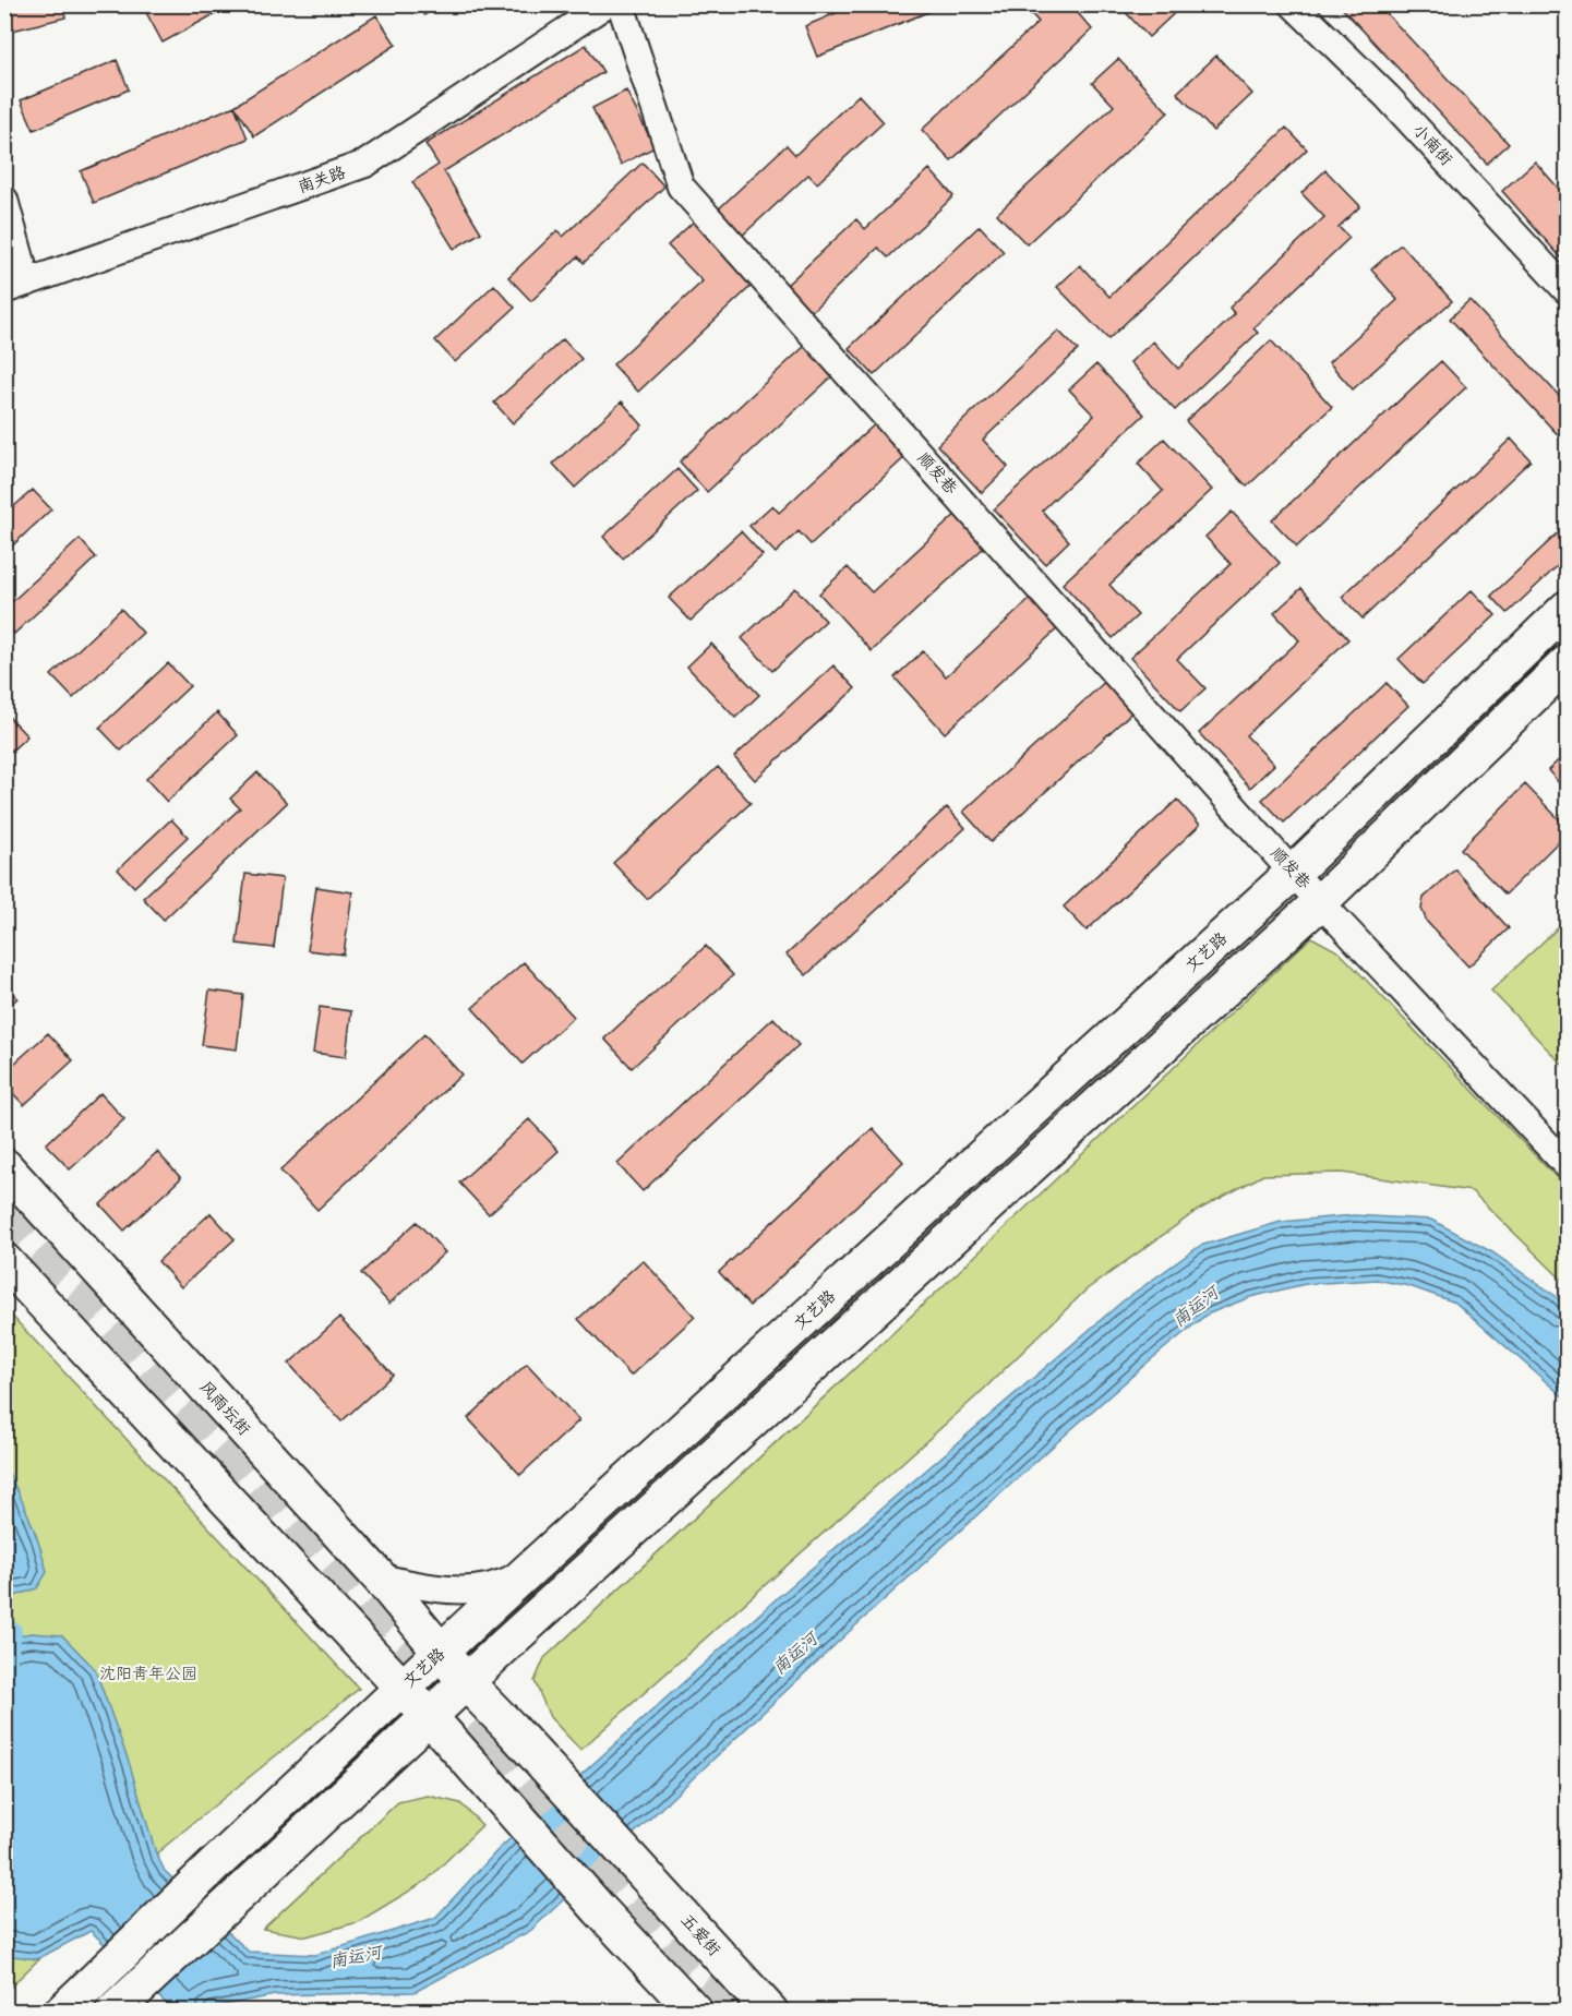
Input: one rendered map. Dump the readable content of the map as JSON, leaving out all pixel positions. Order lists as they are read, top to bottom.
{
  "streets": {
    "main road": ["文艺路", "风雨坛街", "五爱街"],
    "street": ["小南街", "南关路", "顺发巷"]
  },
  "crossings": [
    ["顺发巷", "文艺路"],
    ["文艺路", "风雨坛街"],
    ["风雨坛街", "五爱街"]
  ],
  "water": ["南运河"],
  "parks": ["沈阳青年公园"]
}
